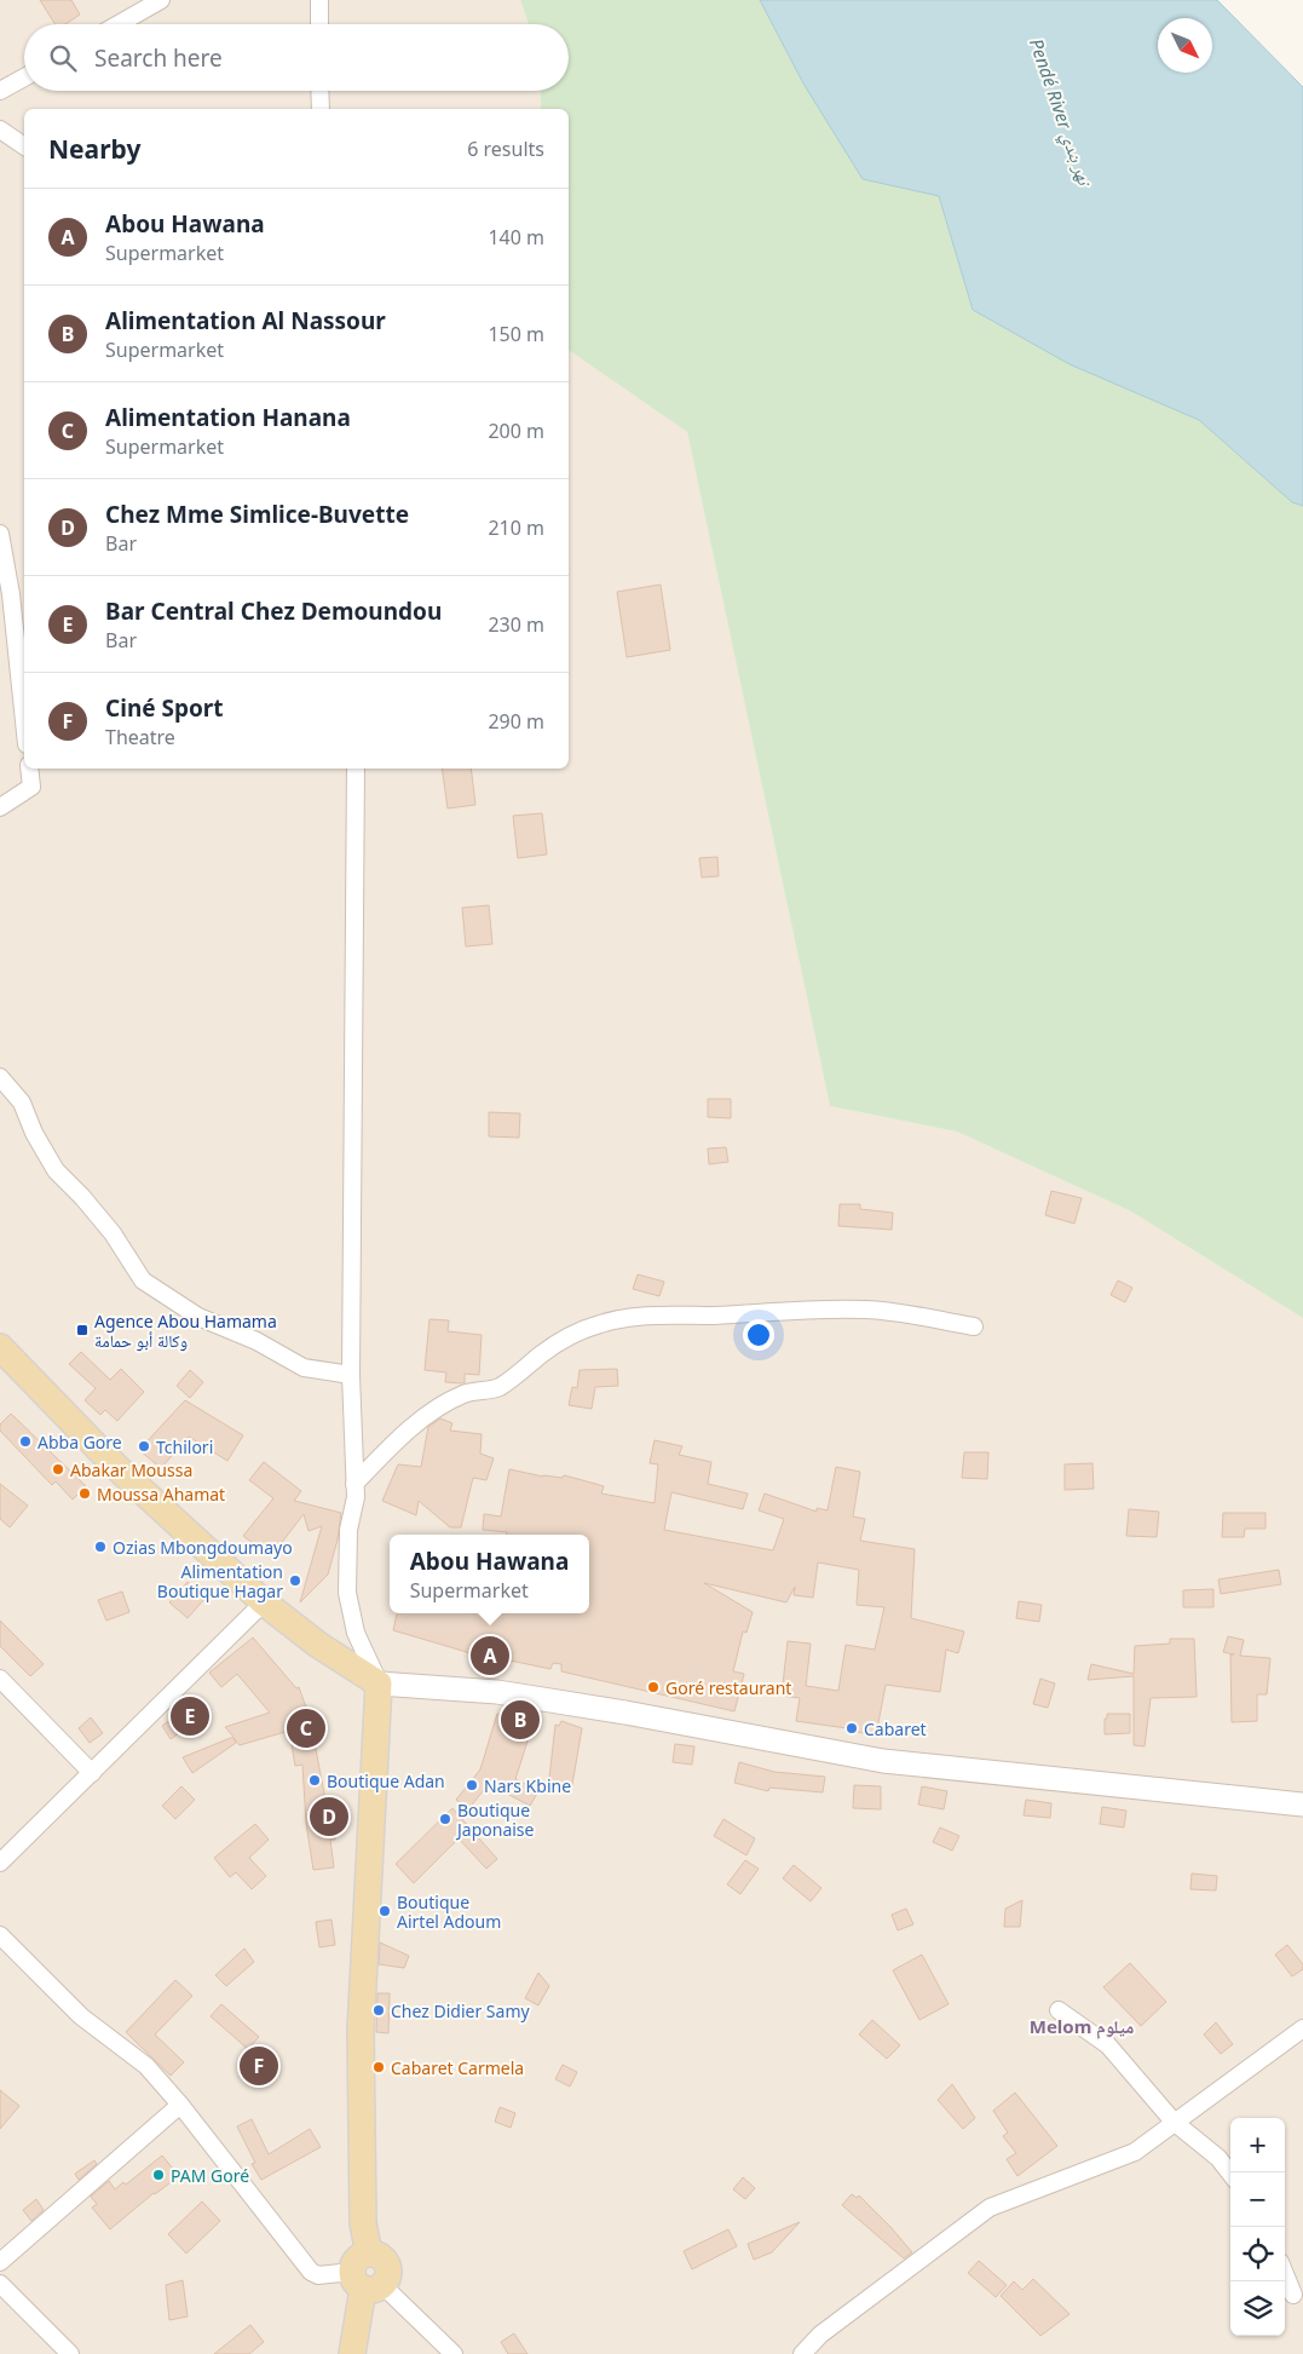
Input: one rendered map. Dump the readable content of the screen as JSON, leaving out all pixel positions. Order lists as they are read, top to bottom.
{
  "districts": ["Melom ميلوم"],
  "water": ["Pendé River نهر بندي"],
  "places": {
    "transit": ["Agence Abou Hamama وكالة أبو حمامة"],
    "other": [
      "Abba Gore",
      "Tchilori",
      "Abakar Moussa",
      "Moussa Ahamat",
      "Ozias Mbongdoumayo",
      "Alimentation Boutique Hagar",
      "Goré restaurant",
      "Cabaret",
      "Boutique Adan",
      "Nars Kbine",
      "Boutique Japonaise",
      "Boutique Airtel Adoum",
      "Chez Didier Samy",
      "Cabaret Carmela",
      "PAM Goré"
    ]
  },
  "north": "bottom right",
  "page": {
    "search": "Search here",
    "heading": ["Nearby", "6 results"],
    "list": [
      {
        "mark": "A",
        "name": "Abou Hawana",
        "note": "Supermarket",
        "value": "140 m"
      },
      {
        "mark": "B",
        "name": "Alimentation Al Nassour",
        "note": "Supermarket",
        "value": "150 m"
      },
      {
        "mark": "C",
        "name": "Alimentation Hanana",
        "note": "Supermarket",
        "value": "200 m"
      },
      {
        "mark": "D",
        "name": "Chez Mme Simlice-Buvette",
        "note": "Bar",
        "value": "210 m"
      },
      {
        "mark": "E",
        "name": "Bar Central Chez Demoundou",
        "note": "Bar",
        "value": "230 m"
      },
      {
        "mark": "F",
        "name": "Ciné Sport",
        "note": "Theatre",
        "value": "290 m"
      }
    ],
    "popup": ["Abou Hawana", "Supermarket"],
    "pins": [
      "A",
      "E",
      "B",
      "C",
      "D",
      "F"
    ],
    "map_buttons": ["+", "−"]
  }
}
